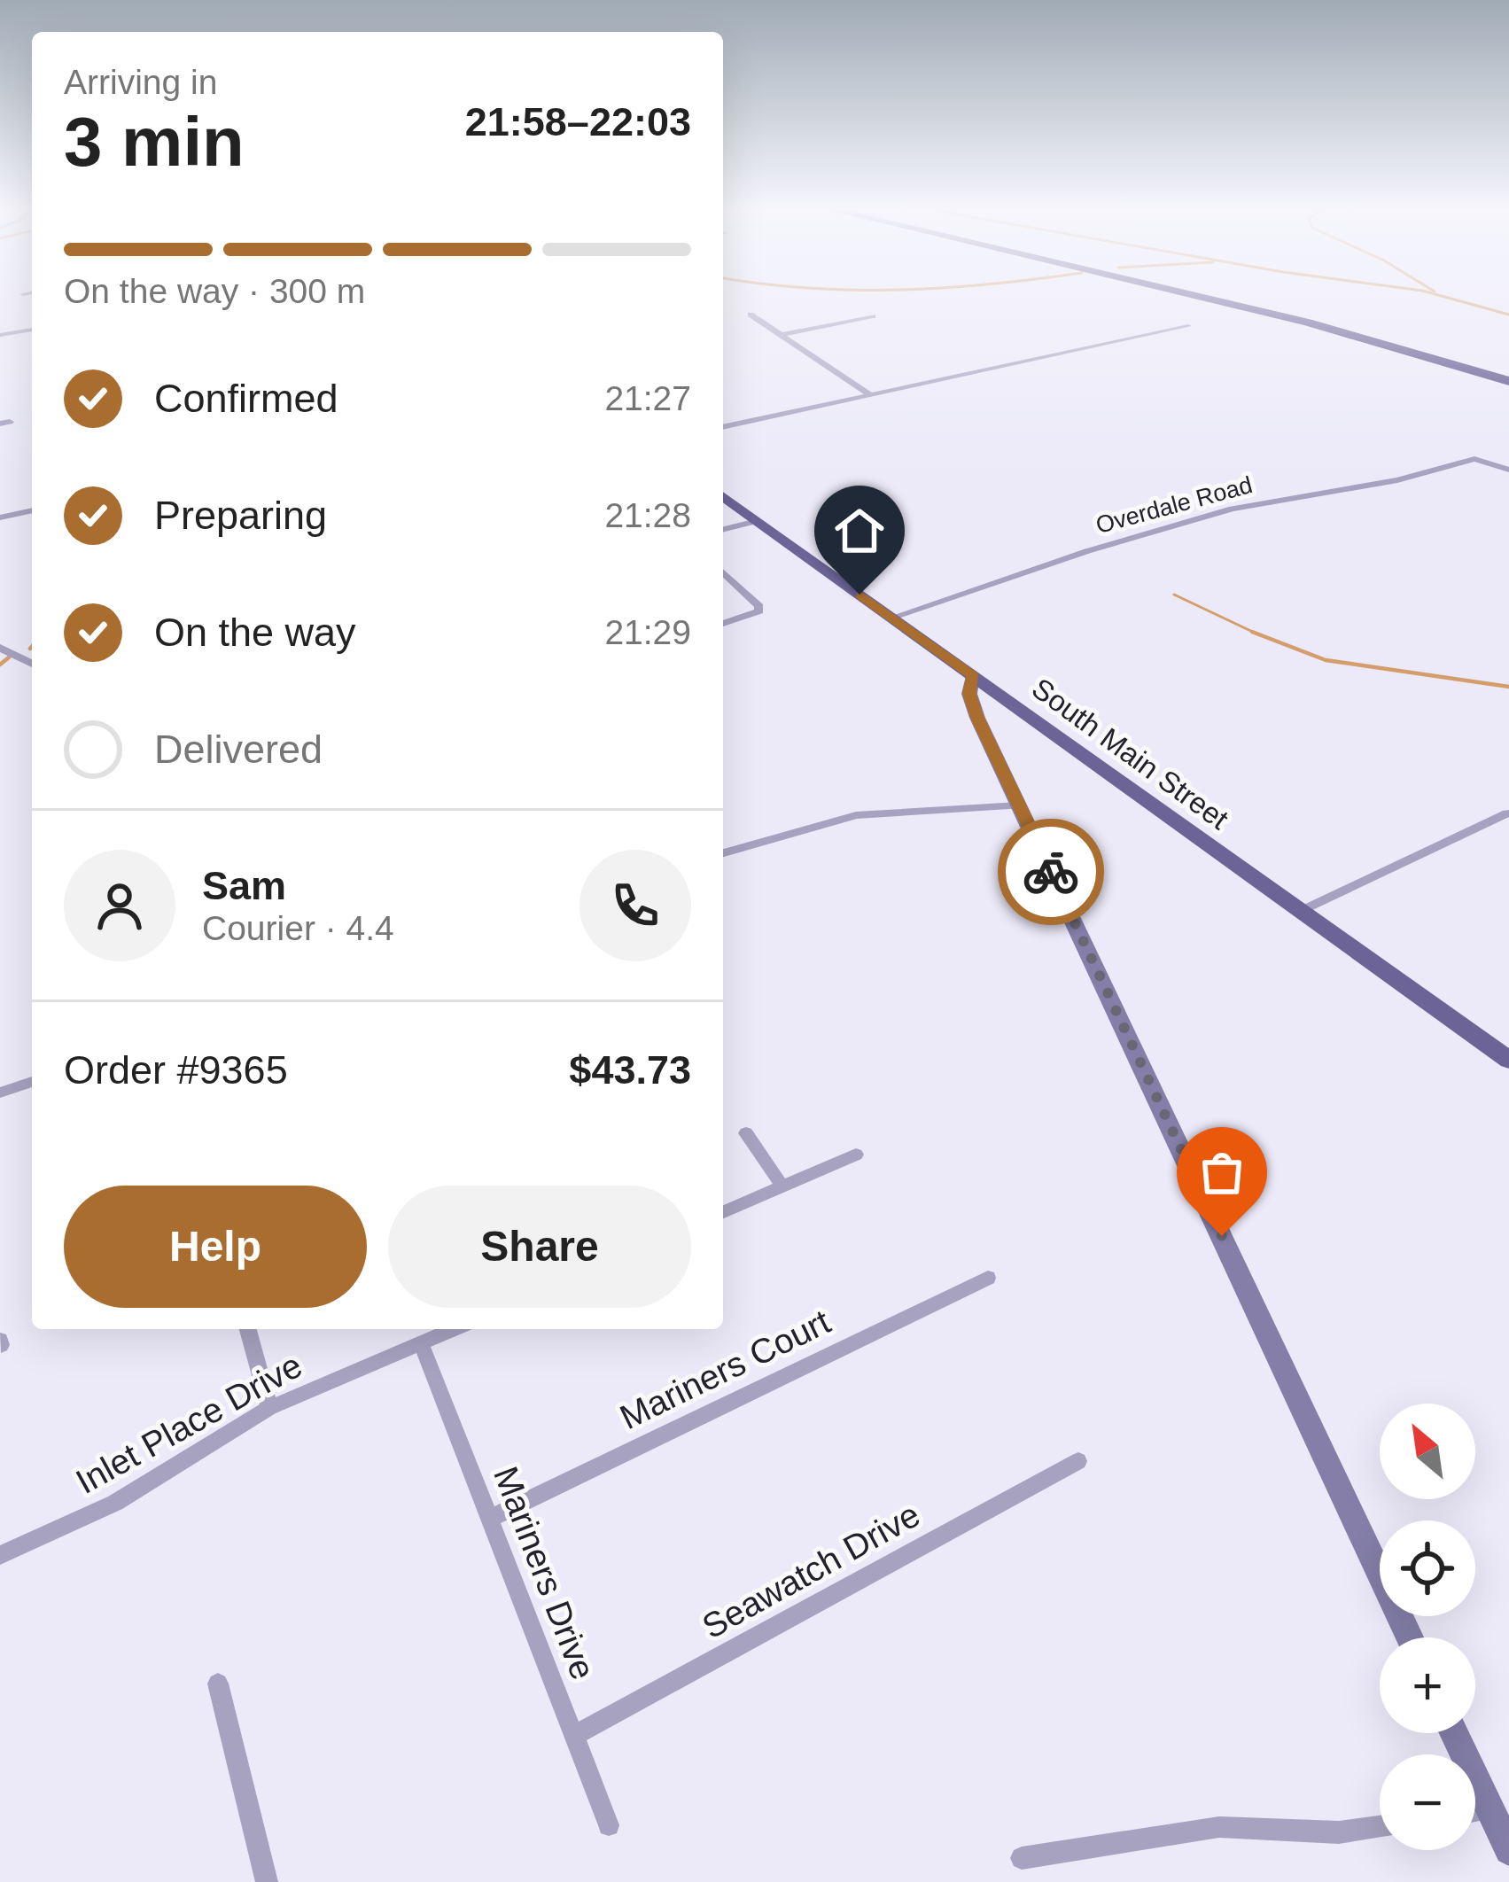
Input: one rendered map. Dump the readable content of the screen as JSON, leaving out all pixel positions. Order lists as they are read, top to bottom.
{
  "streets": {
    "main road": ["South Main Street"],
    "street": [
      "Overdale Road",
      "Mariners Court",
      "Inlet Place Drive",
      "Seawatch Drive",
      "Mariners Drive"
    ]
  },
  "crossings": [
    ["Overdale Road", "South Main Street"],
    ["Mariners Court", "Mariners Drive"],
    ["Inlet Place Drive", "Mariners Drive"],
    ["Seawatch Drive", "Mariners Drive"]
  ],
  "north": "top left",
  "page": {
    "heading": ["3 min", "Arriving in", "21:58–22:03"],
    "panel": [
      "Sam",
      "Courier · 4.4",
      "Order #9365",
      "$43.73"
    ],
    "bar": "On the way · 300 m",
    "list": [
      ["Confirmed", "21:27"],
      ["Preparing", "21:28"],
      ["On the way", "21:29"],
      "Delivered"
    ],
    "buttons": ["Help", "Share"],
    "map_buttons": ["+", "−"]
  }
}
